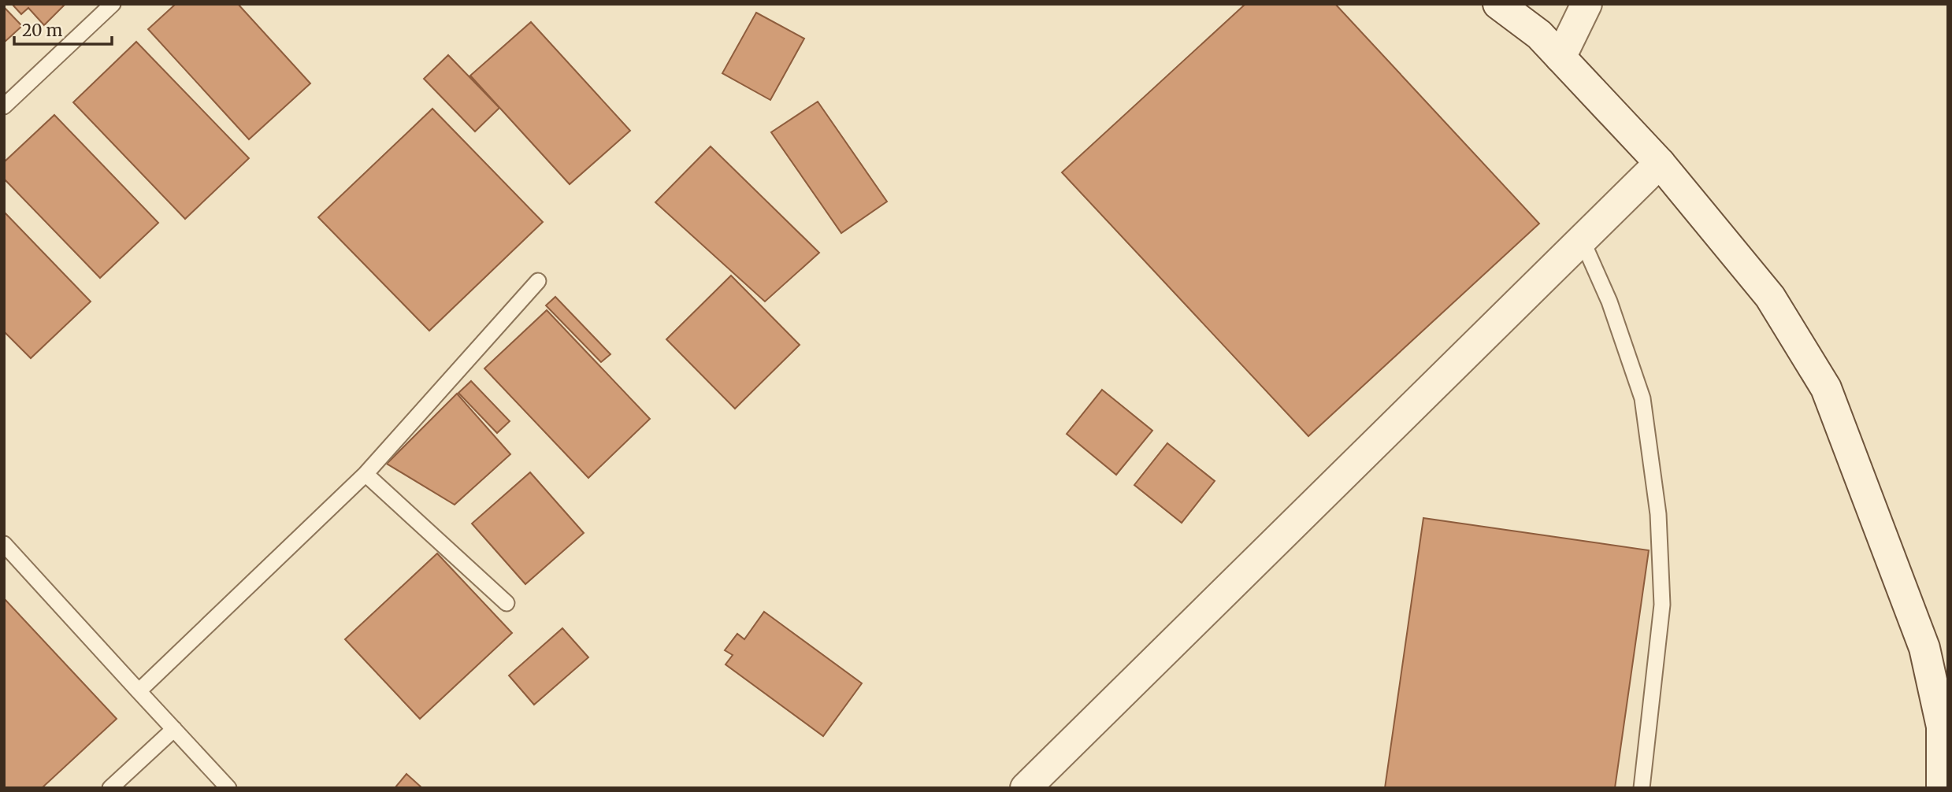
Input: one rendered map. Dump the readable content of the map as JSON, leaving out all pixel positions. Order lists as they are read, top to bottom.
{
  "scale_bar": "20 m"
}
